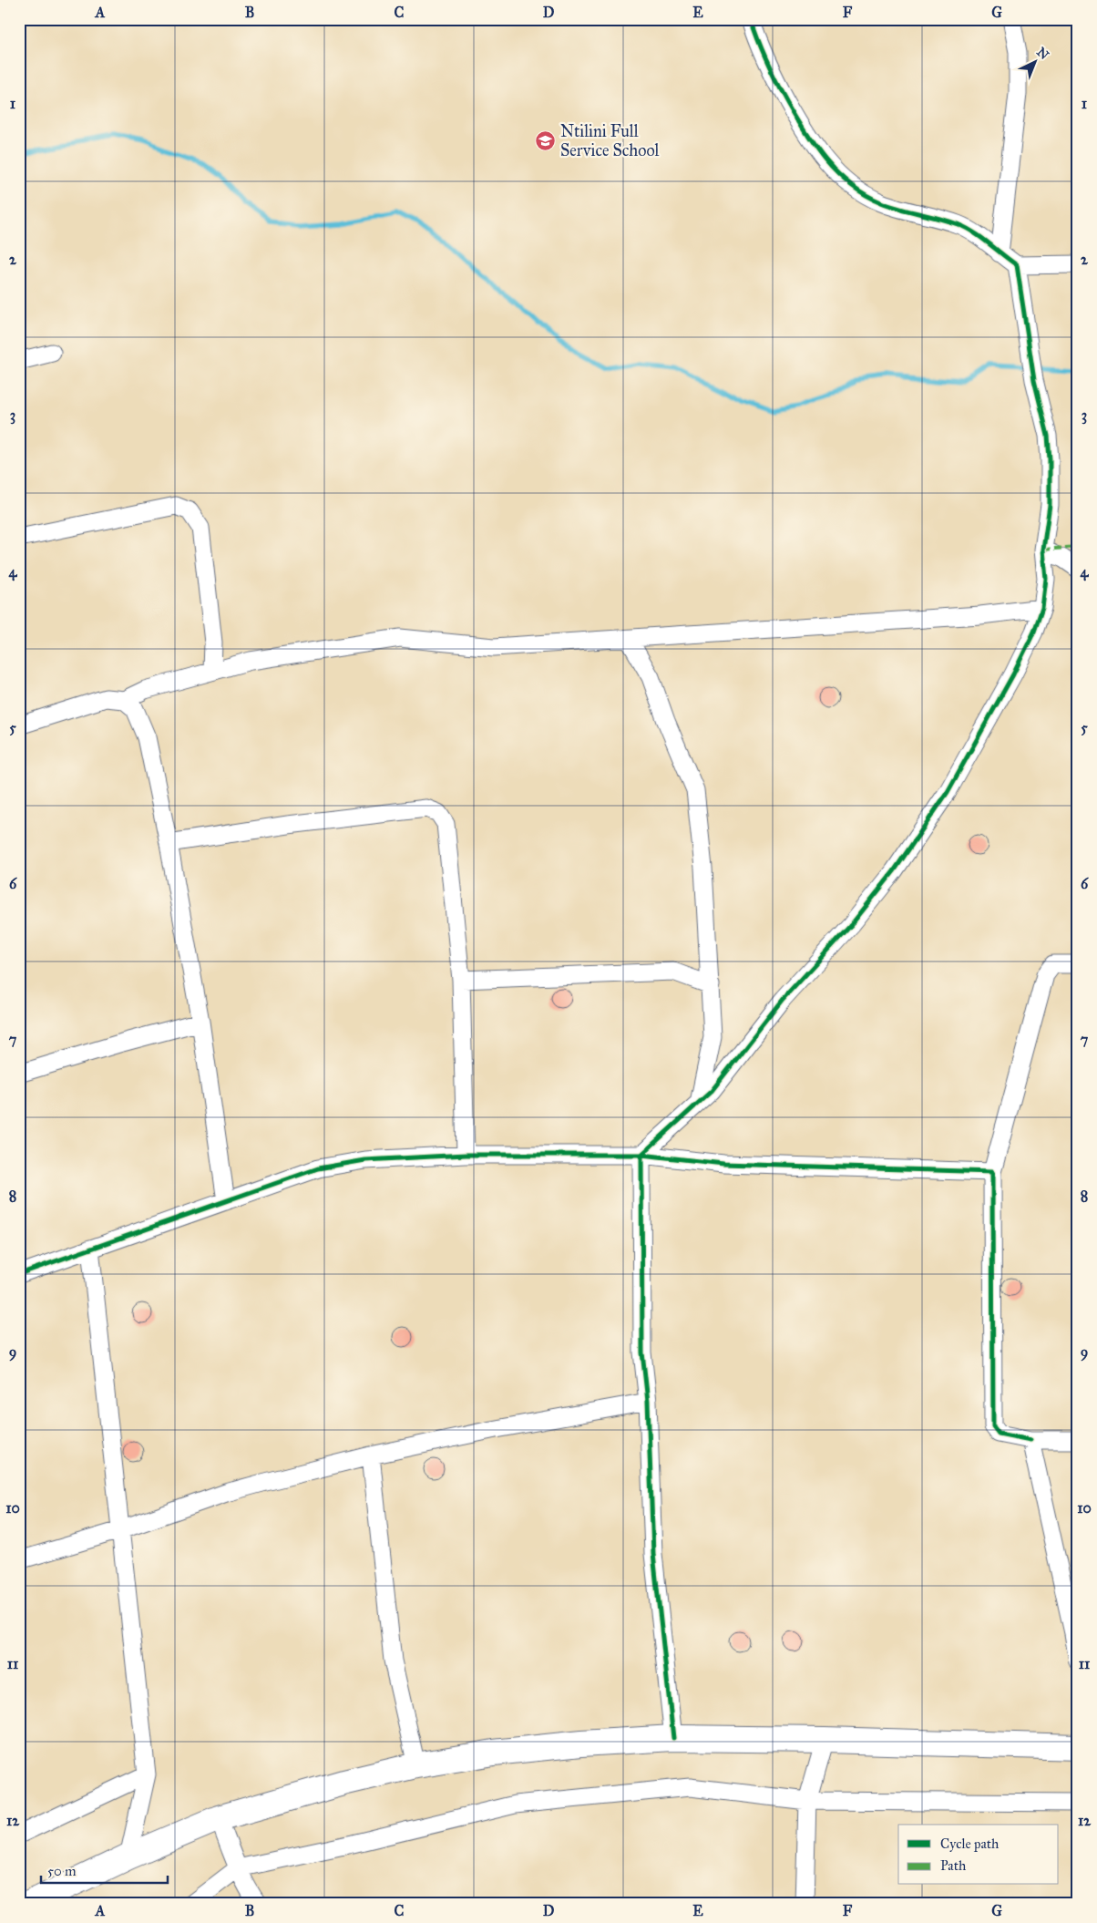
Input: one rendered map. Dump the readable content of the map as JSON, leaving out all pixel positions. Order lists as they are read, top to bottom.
{
  "places": {
    "school or university": ["Ntilini Full Service School"]
  },
  "legend": ["Cycle path", "Path"],
  "scale_bar": "50 m",
  "north": "top right",
  "grid": {
    "columns": [
      "A",
      "B",
      "C",
      "D",
      "E",
      "F",
      "G"
    ],
    "rows": [
      "1",
      "2",
      "3",
      "4",
      "5",
      "6",
      "7",
      "8",
      "9",
      "10",
      "11",
      "12"
    ]
  }
}
